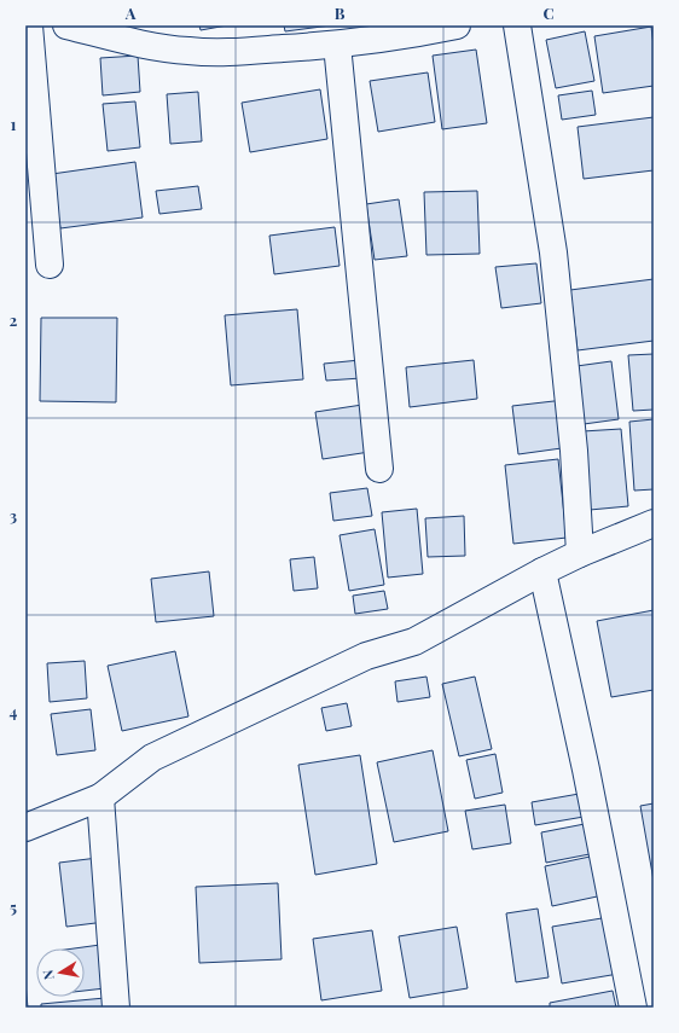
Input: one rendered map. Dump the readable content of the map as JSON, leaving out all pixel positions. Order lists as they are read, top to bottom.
{
  "north": "left",
  "grid": {
    "columns": ["A", "B", "C"],
    "rows": [
      "1",
      "2",
      "3",
      "4",
      "5"
    ]
  }
}
